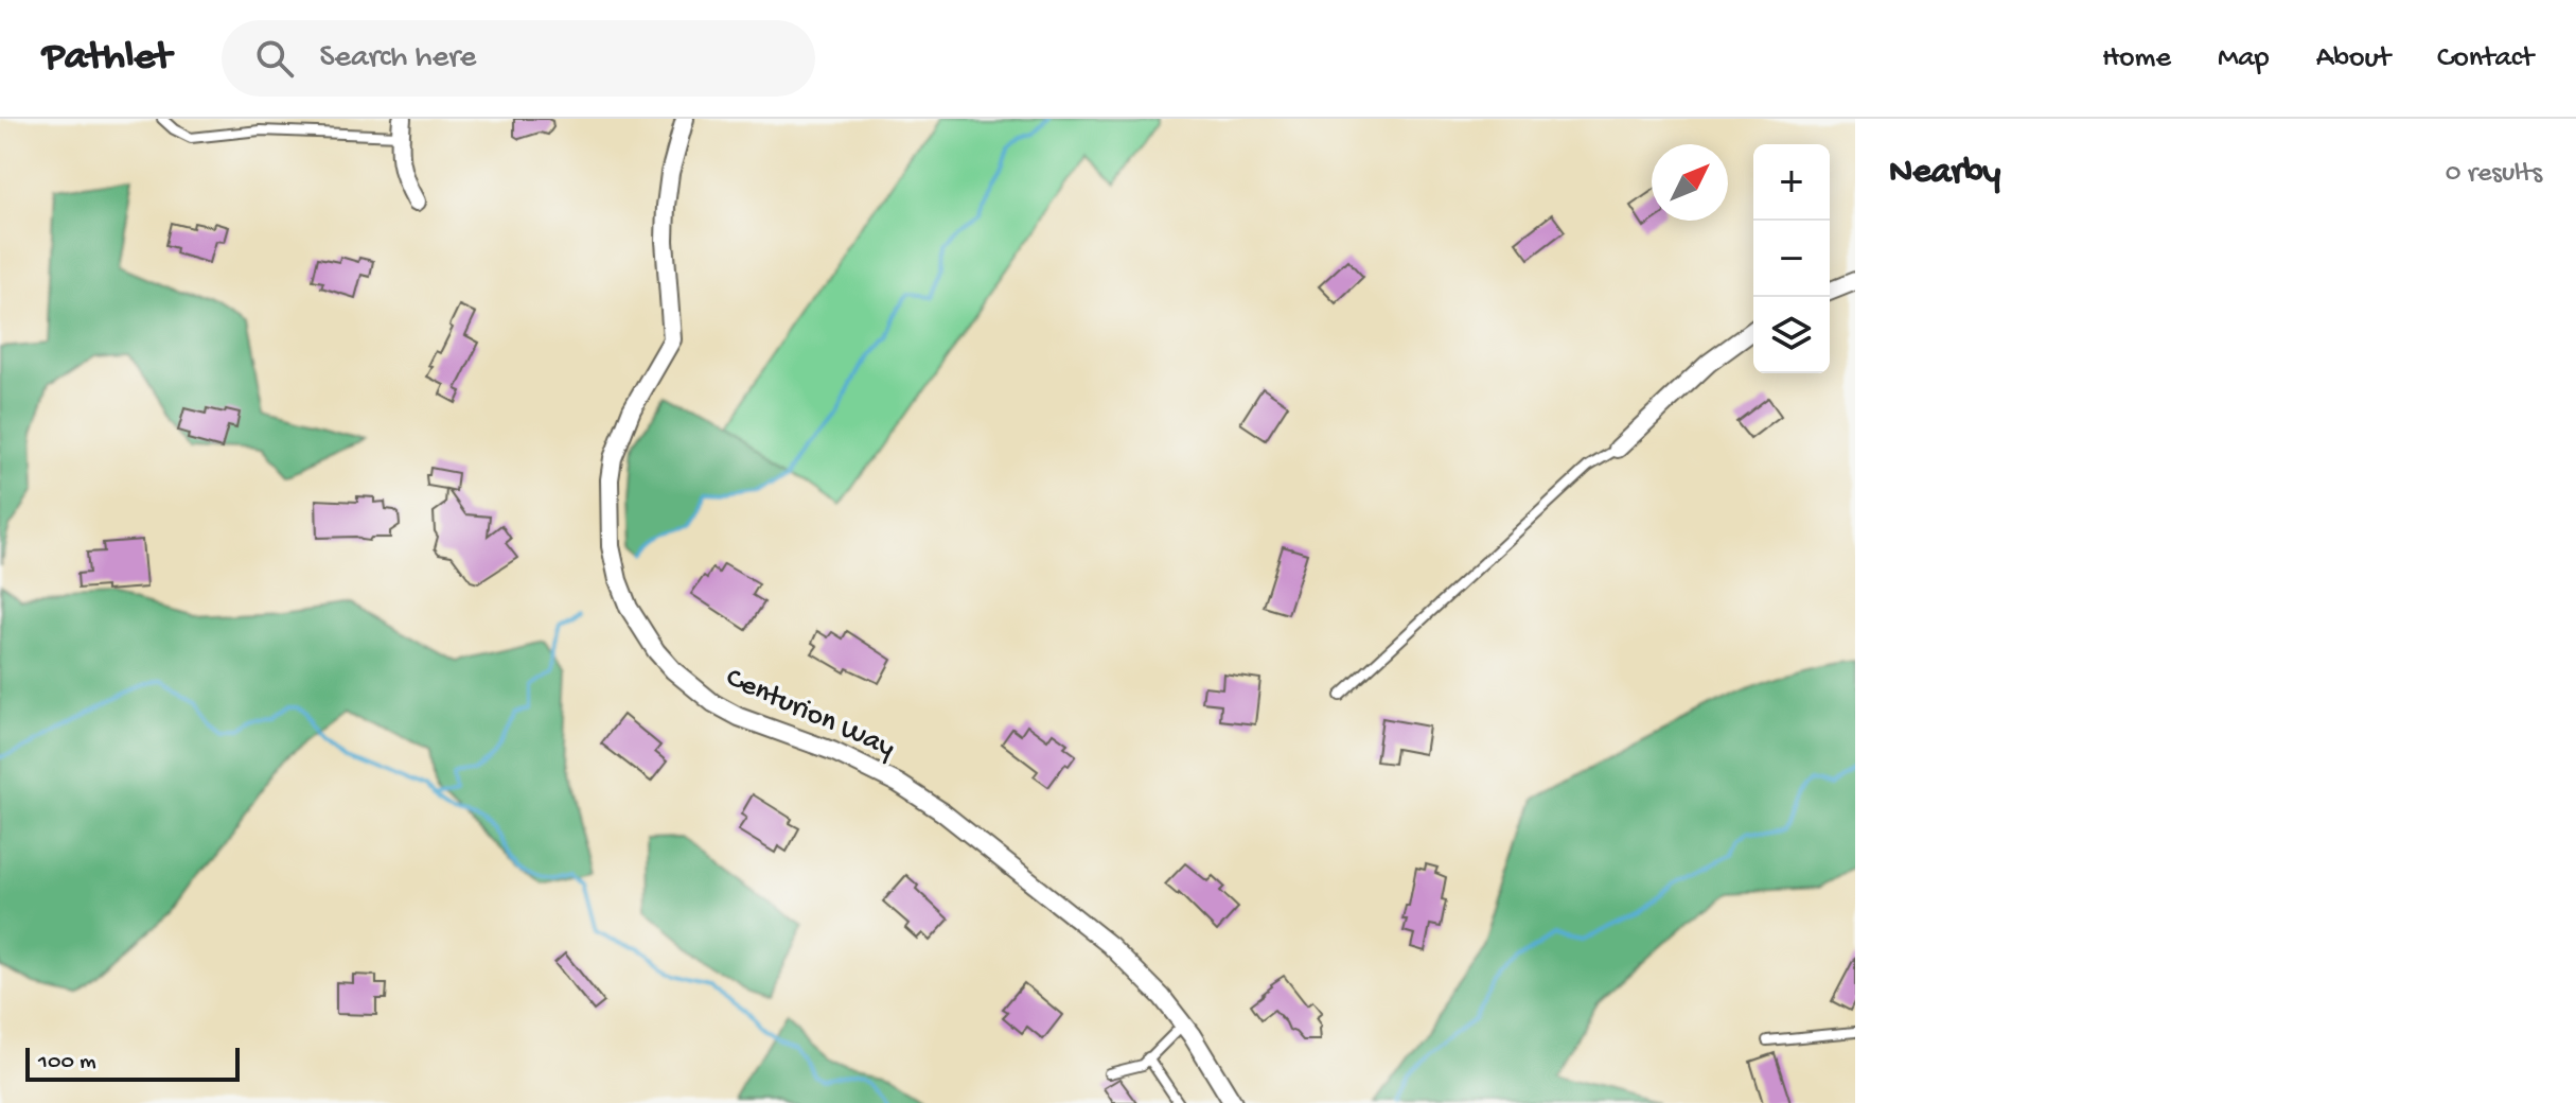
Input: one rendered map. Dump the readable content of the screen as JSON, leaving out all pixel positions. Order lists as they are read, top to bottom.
{
  "streets": {
    "street": ["Centurion Way"]
  },
  "scale_bar": "100 m",
  "north": "top right",
  "page": {
    "header": "Pathlet",
    "search": "Search here",
    "nav": [
      "Home",
      "Map",
      "About",
      "Contact"
    ],
    "heading": ["Nearby", "0 results"],
    "map_buttons": ["+", "−"],
    "scale": "100 m"
  }
}
